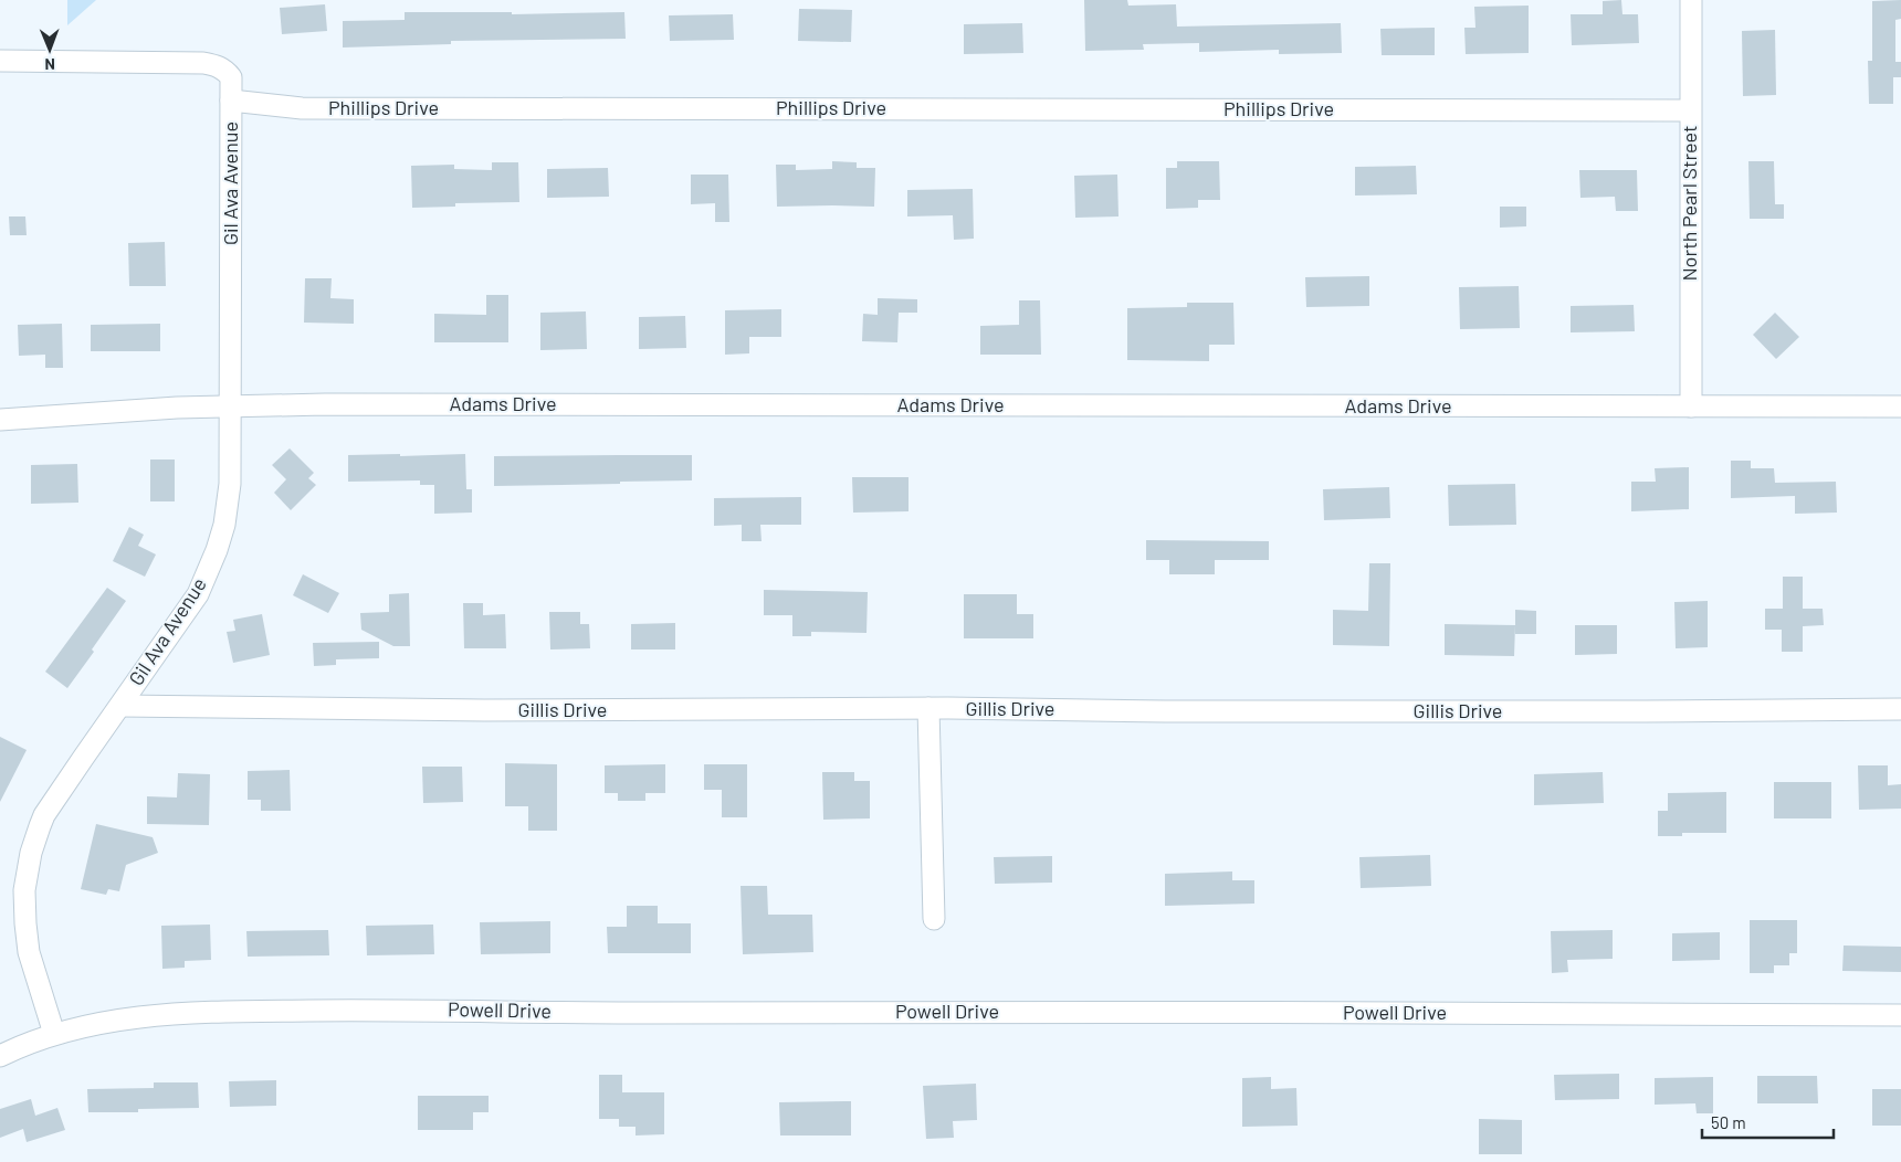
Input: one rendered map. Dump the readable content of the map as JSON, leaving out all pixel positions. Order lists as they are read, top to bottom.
{
  "streets": {
    "street": [
      "Phillips Drive",
      "Gil Ava Avenue",
      "North Pearl Street",
      "Adams Drive",
      "Gillis Drive",
      "Powell Drive"
    ]
  },
  "crossings": [
    ["Phillips Drive", "Gil Ava Avenue"],
    ["Phillips Drive", "North Pearl Street"],
    ["Gil Ava Avenue", "Adams Drive"],
    ["Gil Ava Avenue", "Gillis Drive"],
    ["Gil Ava Avenue", "Powell Drive"],
    ["North Pearl Street", "Adams Drive"]
  ],
  "scale_bar": "50 m",
  "north": "bottom"
}
